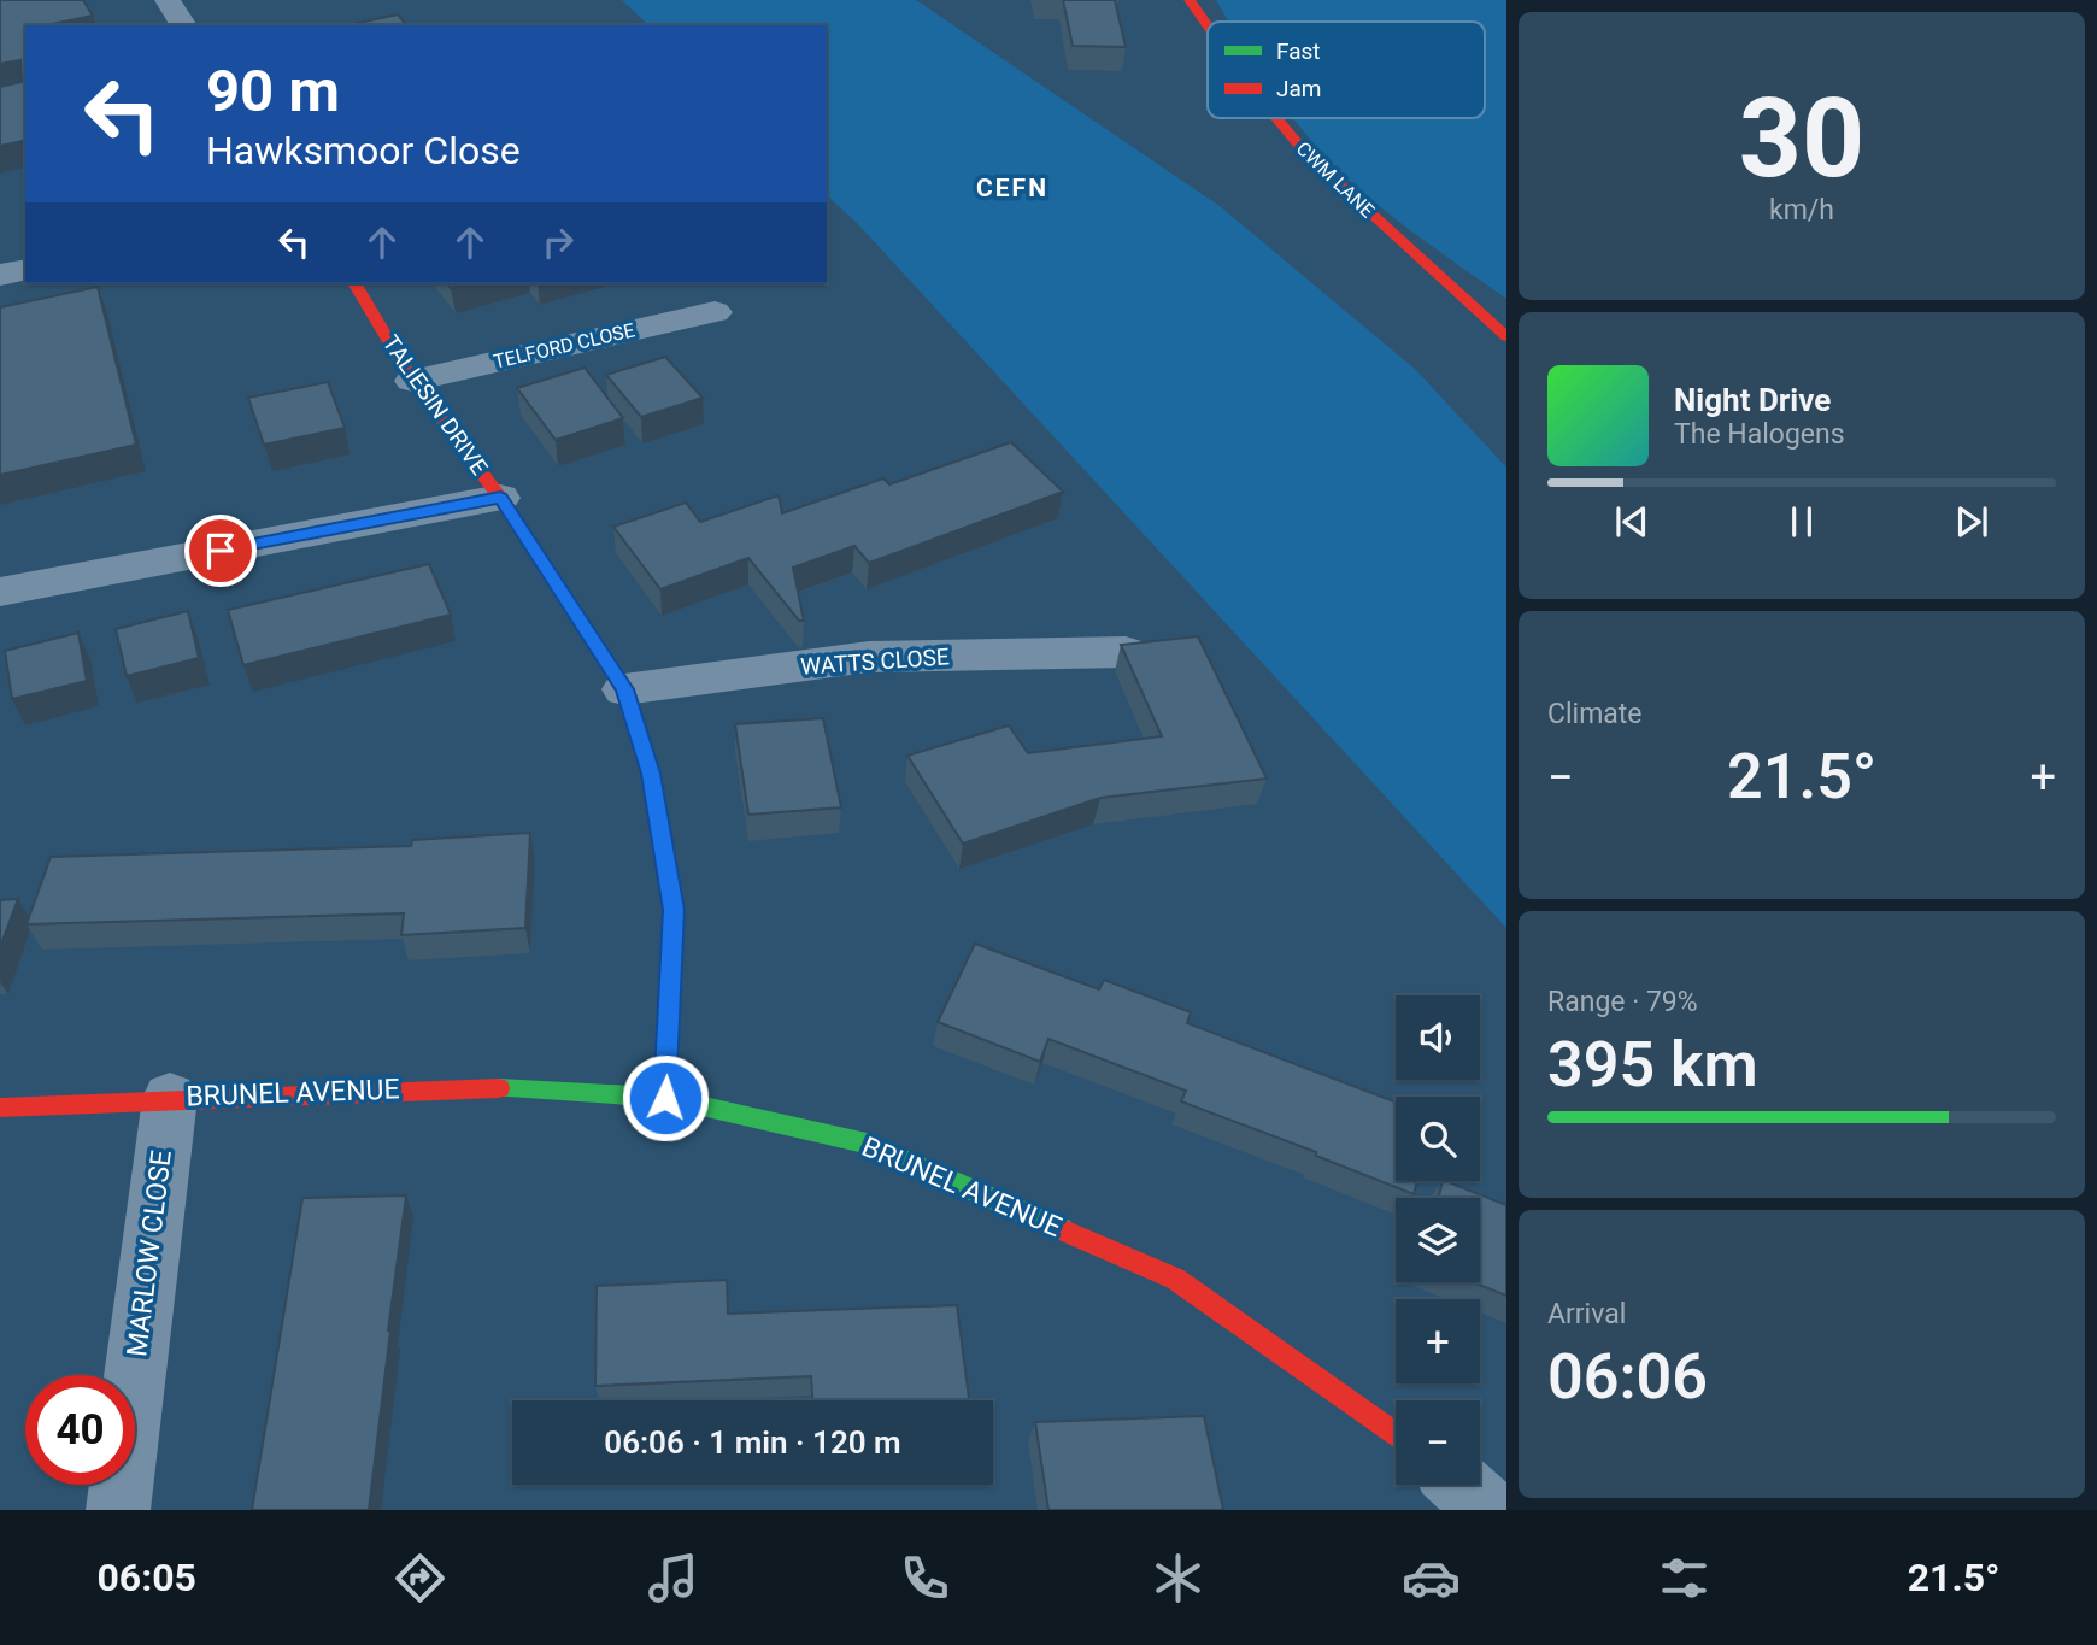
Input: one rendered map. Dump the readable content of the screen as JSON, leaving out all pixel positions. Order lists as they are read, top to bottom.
{
  "streets": {
    "street": [
      "CWM LANE",
      "TELFORD CLOSE",
      "TALIESIN DRIVE",
      "WATTS CLOSE",
      "BRUNEL AVENUE",
      "MARLOW CLOSE"
    ]
  },
  "crossings": [
    ["TELFORD CLOSE", "TALIESIN DRIVE"],
    ["TALIESIN DRIVE", "WATTS CLOSE"],
    ["TALIESIN DRIVE", "BRUNEL AVENUE"],
    ["BRUNEL AVENUE", "MARLOW CLOSE"]
  ],
  "districts": ["CEFN"],
  "legend": ["Fast", "Jam"],
  "page": {
    "tile": [
      ["30", "km/h"],
      "Climate",
      ["Range · 79%", "395 km"],
      ["Arrival", "06:06"]
    ],
    "turn": ["90 m", "Hawksmoor Close"],
    "song": ["Night Drive", "The Halogens"],
    "heat": ["−", "21.5°", "+"],
    "map_buttons": ["+", "−"],
    "limit": "40",
    "trip": "06:06 · 1 min · 120 m",
    "tabs": ["06:05", "21.5°"]
  }
}
